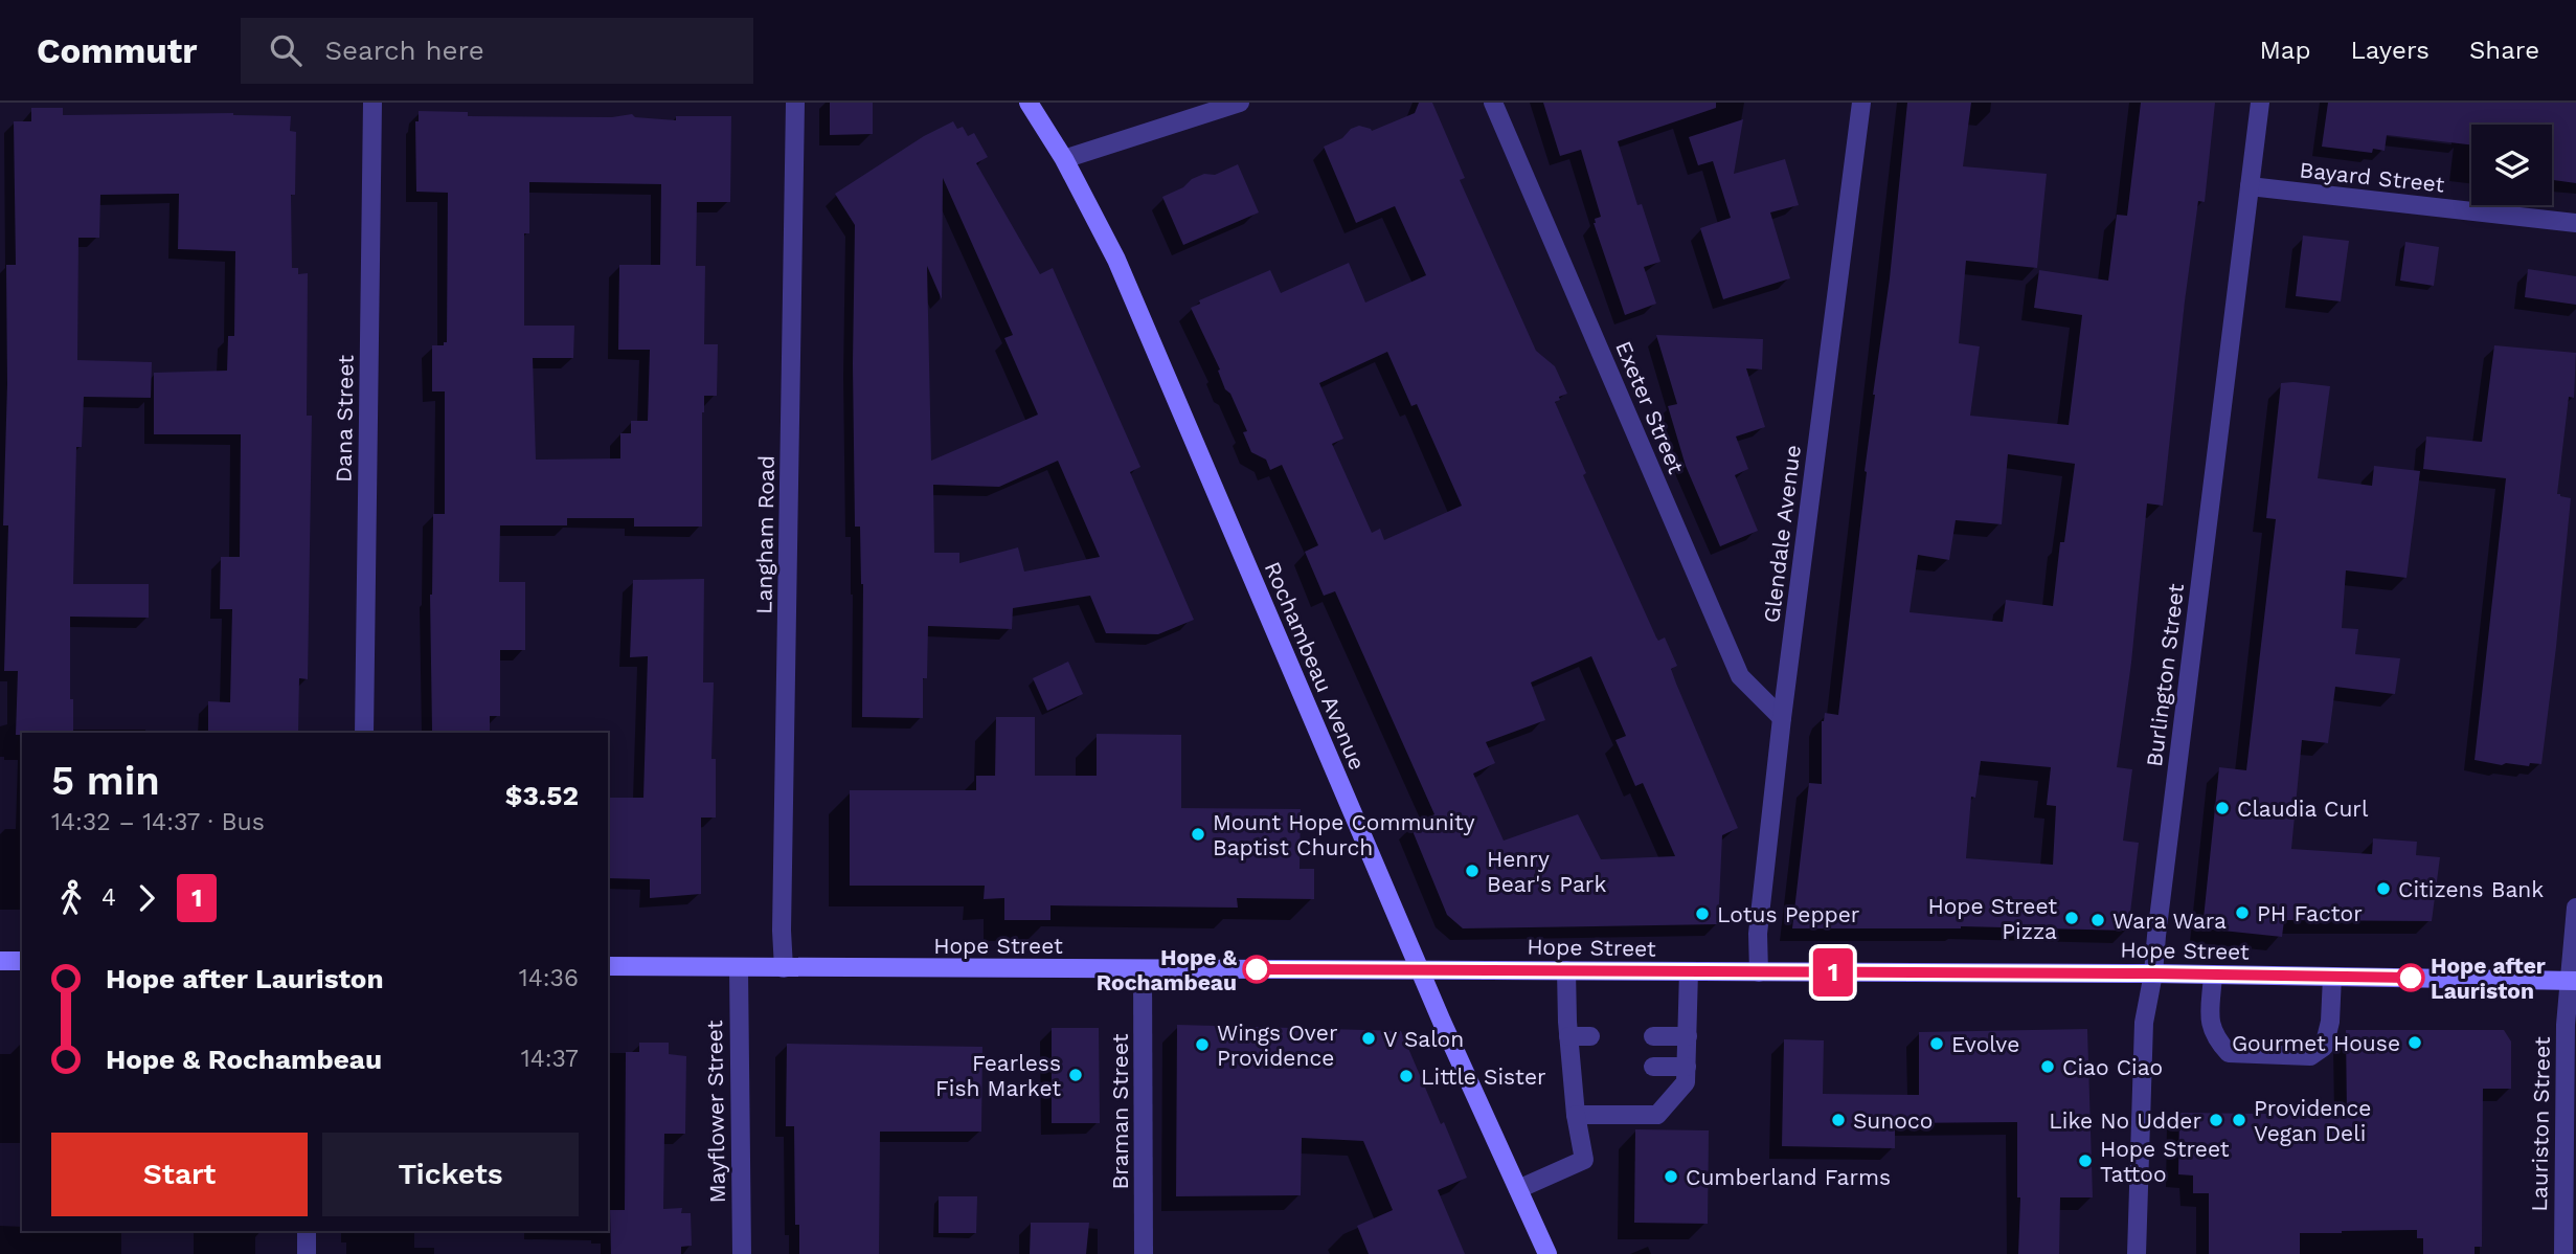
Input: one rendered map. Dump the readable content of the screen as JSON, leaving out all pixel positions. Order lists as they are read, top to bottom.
{
  "streets": {
    "main road": ["Rochambeau Avenue", "Hope Street"],
    "street": [
      "Bayard Street",
      "Exeter Street",
      "Dana Street",
      "Glendale Avenue",
      "Langham Road",
      "Burlington Street",
      "Mayflower Street",
      "Braman Street",
      "Lauriston Street"
    ]
  },
  "crossings": [
    ["Bayard Street", "Burlington Street"],
    ["Exeter Street", "Glendale Avenue"],
    ["Glendale Avenue", "Hope Street"],
    ["Langham Road", "Hope Street"],
    ["Rochambeau Avenue", "Hope Street"],
    ["Burlington Street", "Hope Street"],
    ["Hope Street", "Mayflower Street"],
    ["Hope Street", "Braman Street"],
    ["Hope Street", "Lauriston Street"]
  ],
  "places": [
    "Claudia Curl",
    "Mount Hope Community Baptist Church",
    "Henry Bear's Park",
    "Citizens Bank",
    "PH Factor",
    "Lotus Pepper",
    "Hope Street Pizza",
    "Wara Wara",
    "Hope & Rochambeau",
    "Hope after Lauriston",
    "V Salon",
    "Gourmet House",
    "Evolve",
    "Wings Over Providence",
    "Ciao Ciao",
    "Fearless Fish Market",
    "Little Sister",
    "Sunoco",
    "Like No Udder",
    "Providence Vegan Deli",
    "Hope Street Tattoo",
    "Cumberland Farms"
  ],
  "lines": ["bus line 1"],
  "page": {
    "header": "Commutr",
    "search": "Search here",
    "nav": ["Map", "Layers", "Share"],
    "on_map": "1",
    "heading": ["5 min", "14:32 – 14:37 · Bus", "$3.52"],
    "legs": ["4", "1"],
    "list": [
      {
        "name": "Hope after Lauriston",
        "value": "14:36"
      },
      {
        "name": "Hope & Rochambeau",
        "value": "14:37"
      }
    ],
    "buttons": ["Start", "Tickets"]
  }
}
